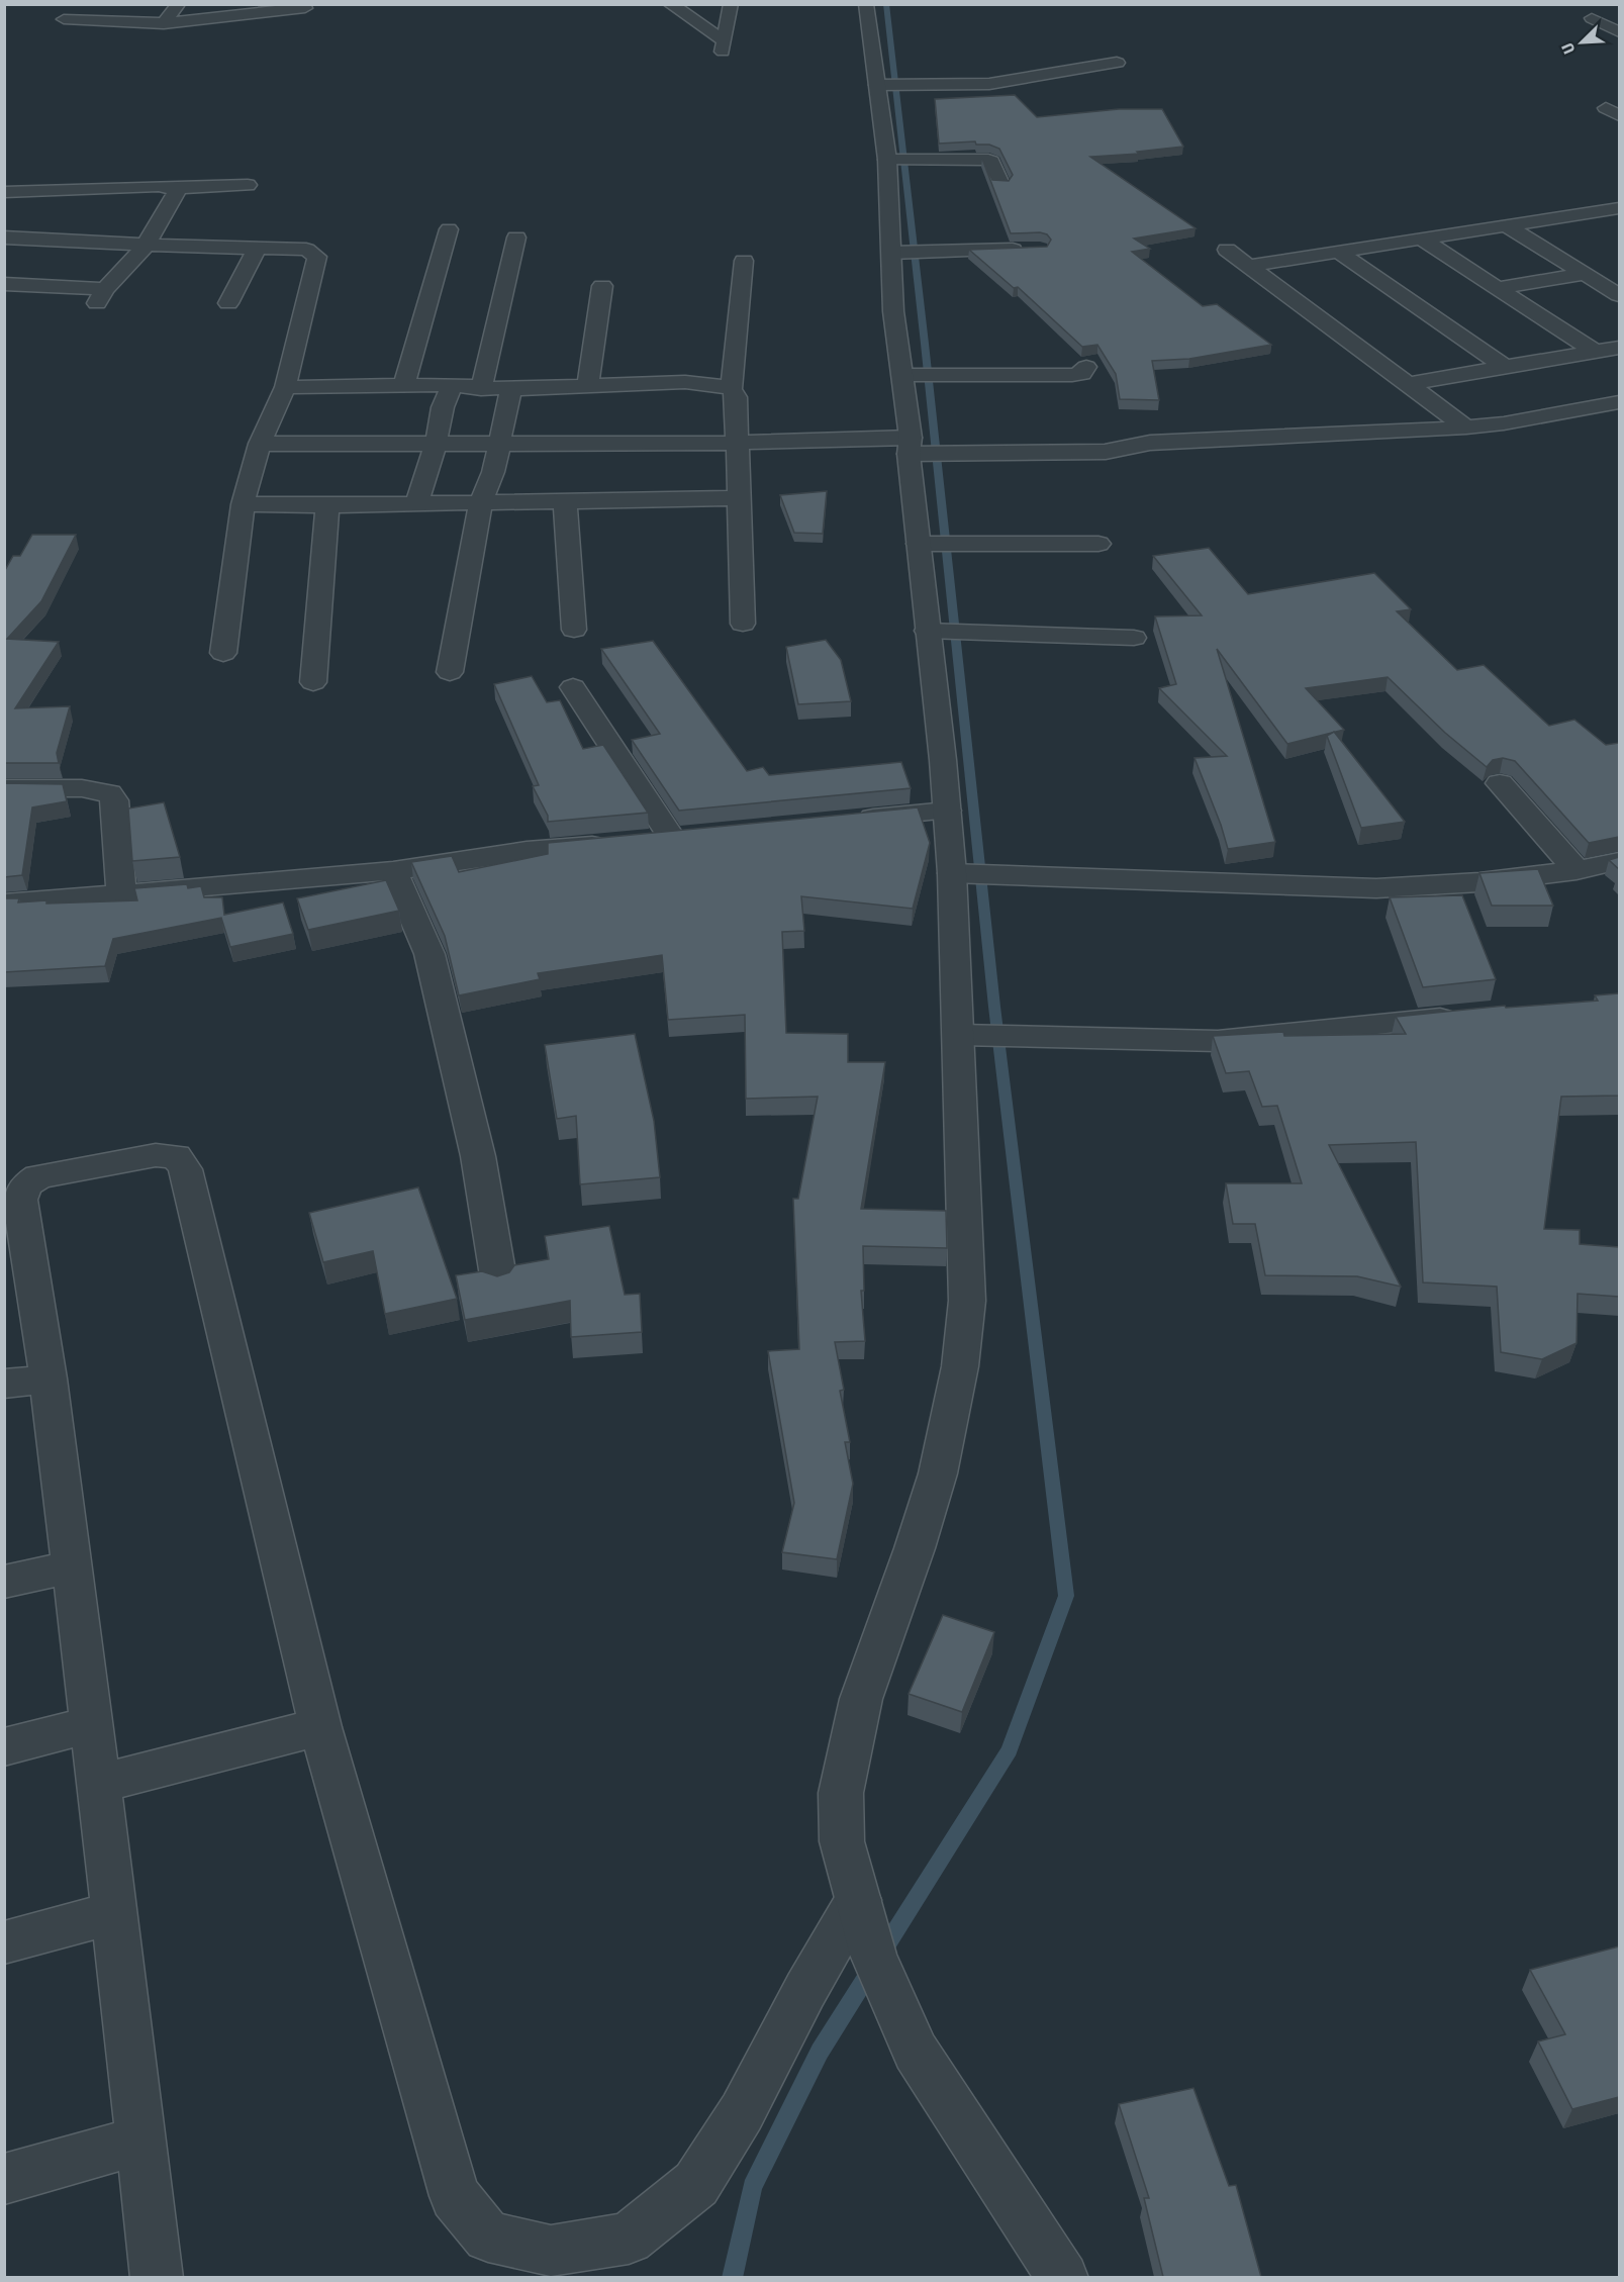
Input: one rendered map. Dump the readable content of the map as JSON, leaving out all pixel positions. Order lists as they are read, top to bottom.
{
  "north": "bottom left"
}
